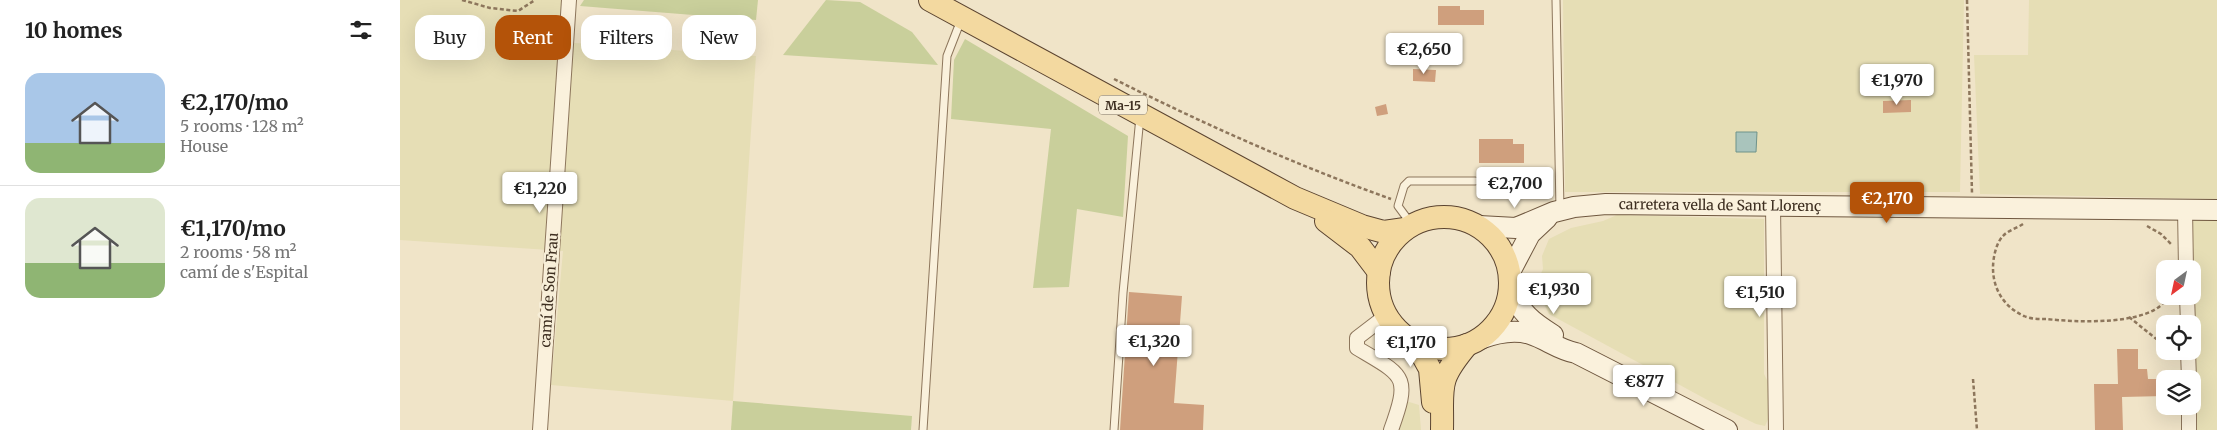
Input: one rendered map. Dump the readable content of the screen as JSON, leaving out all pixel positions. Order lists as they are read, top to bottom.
{
  "streets": {
    "main road": ["Ma-15"],
    "street": ["carretera vella de Sant Llorenç", "camí de Son Frau"]
  },
  "crossings": [
    ["Ma-15", "carretera vella de Sant Llorenç"]
  ],
  "north": "bottom left",
  "page": {
    "heading": "10 homes",
    "chip": [
      "Buy",
      "Rent",
      "Filters",
      "New"
    ],
    "price": [
      "€2,650",
      "€1,970",
      "€2,700",
      "€1,220",
      "€2,170",
      "€1,930",
      "€1,510",
      "€1,320",
      "€1,170",
      "€877"
    ],
    "list": [
      {
        "name": "€2,170/mo",
        "note": "5 rooms · 128 m² · House"
      },
      {
        "name": "€1,170/mo",
        "note": "2 rooms · 58 m² · camí de s'Espital"
      }
    ]
  }
}
